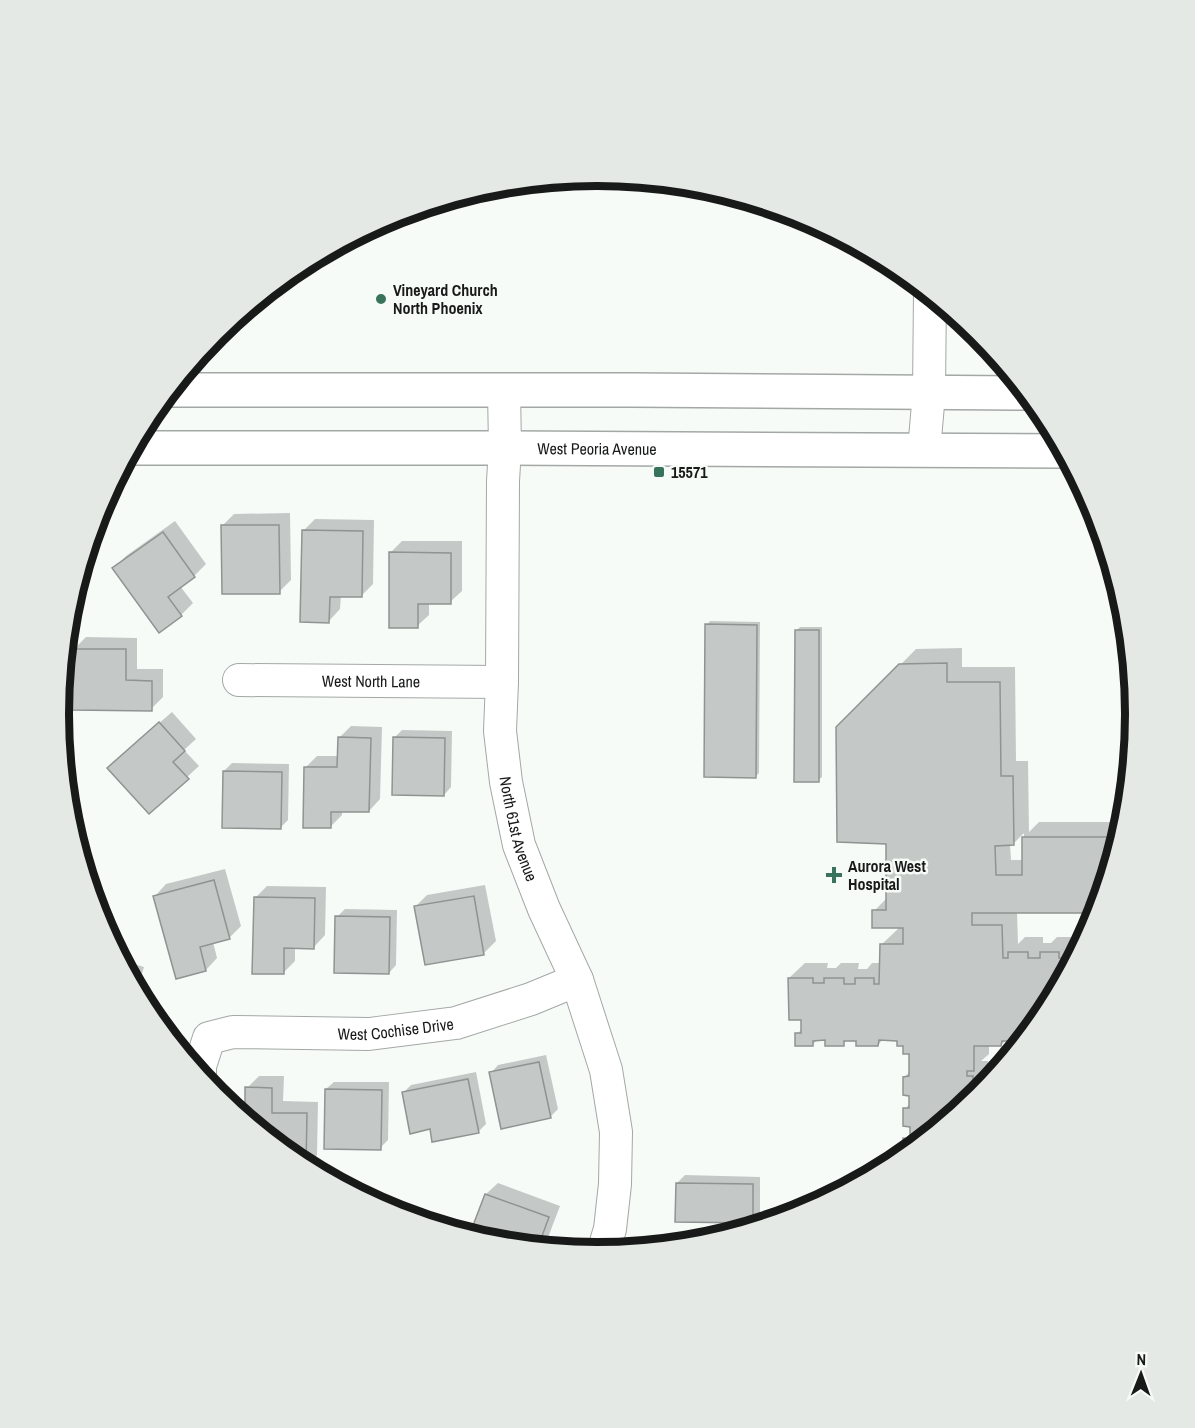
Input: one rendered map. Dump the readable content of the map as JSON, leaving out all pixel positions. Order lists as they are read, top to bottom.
{
  "streets": {
    "main road": ["West Peoria Avenue"],
    "street": ["West North Lane", "North 61st Avenue", "West Cochise Drive"]
  },
  "crossings": [
    ["West Peoria Avenue", "North 61st Avenue"],
    ["West North Lane", "North 61st Avenue"],
    ["North 61st Avenue", "West Cochise Drive"]
  ],
  "places": {
    "other": ["Vineyard Church North Phoenix"],
    "transit": ["15571"],
    "health": ["Aurora West Hospital"]
  },
  "north": "top"
}
